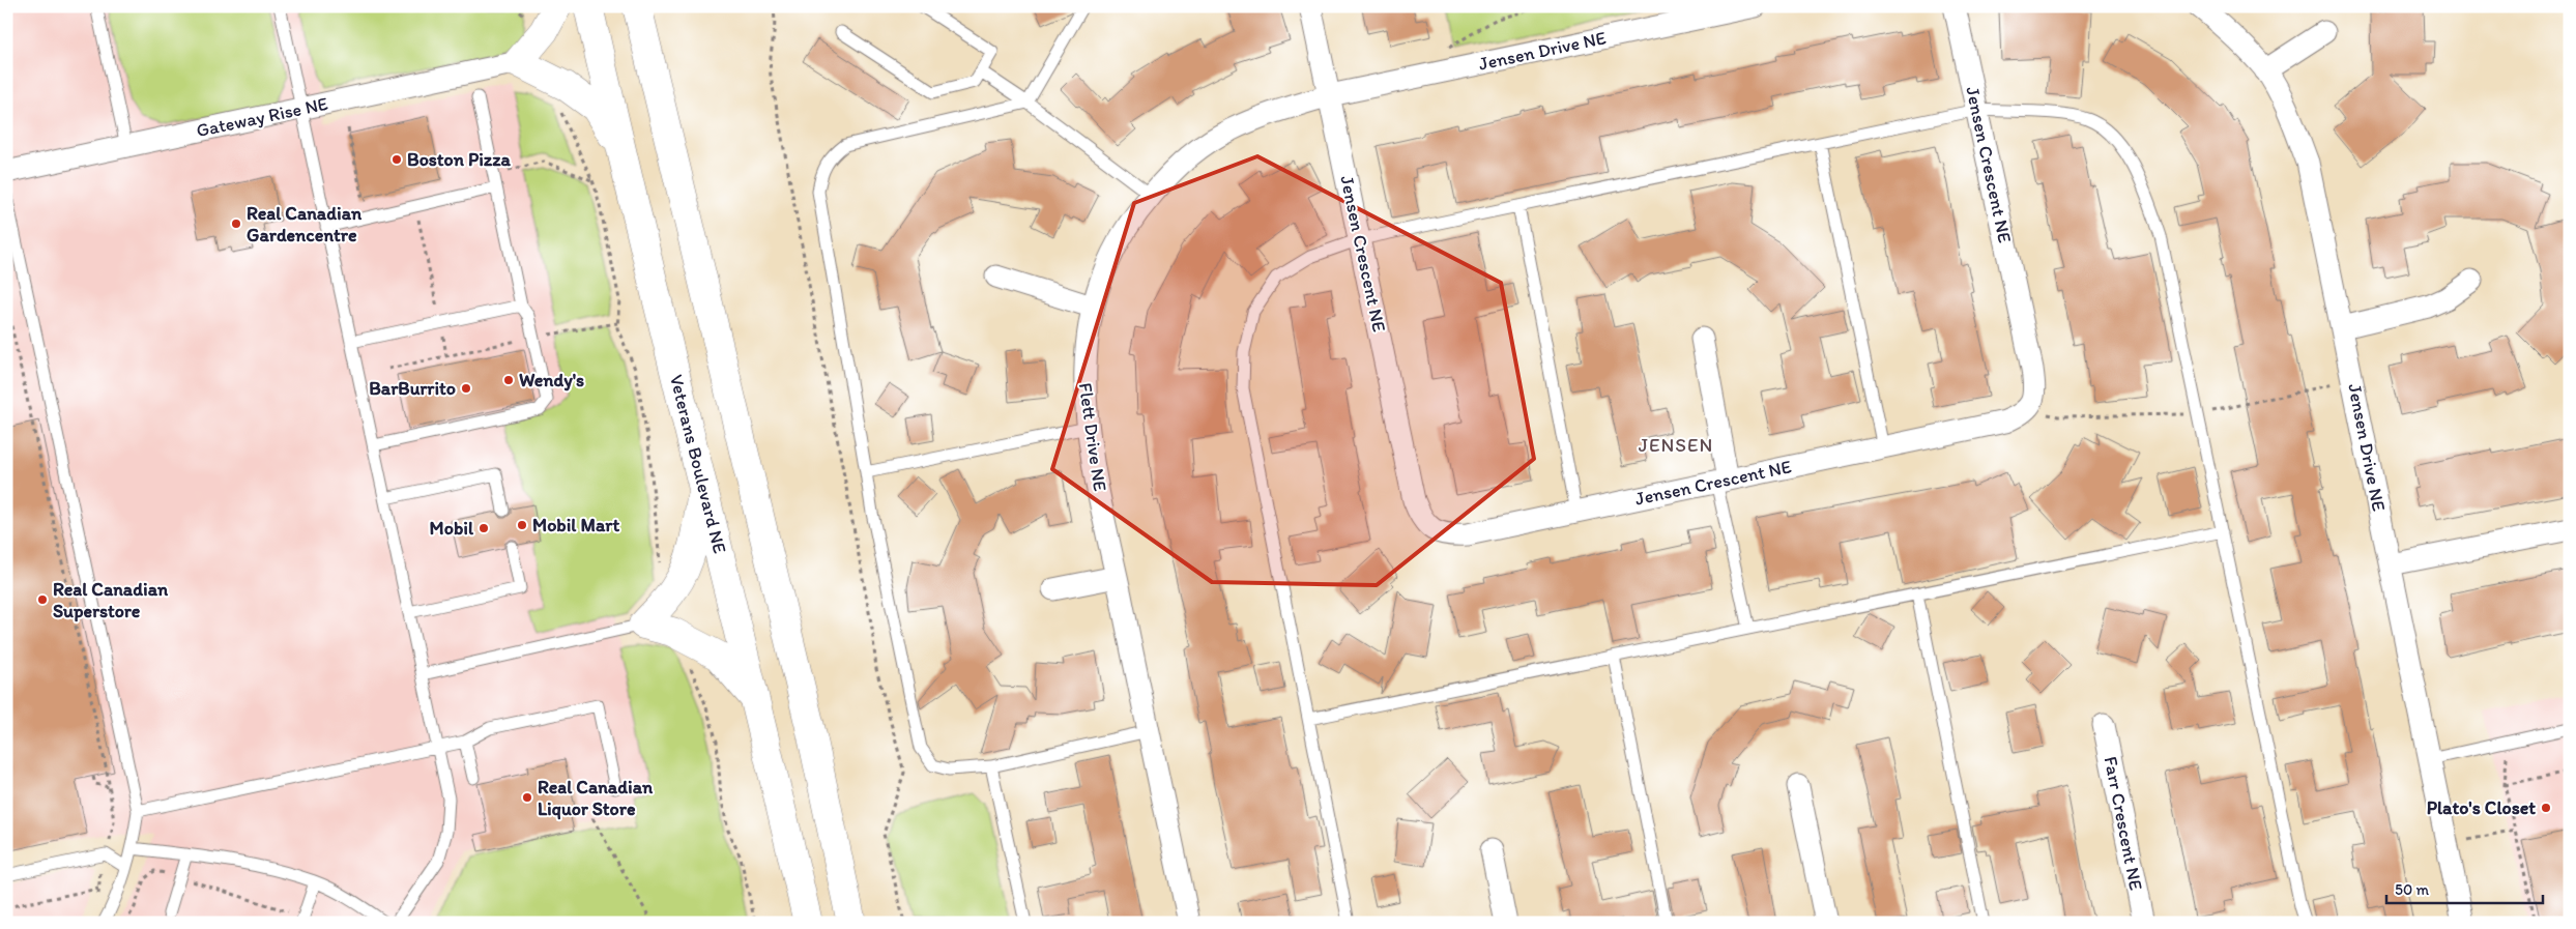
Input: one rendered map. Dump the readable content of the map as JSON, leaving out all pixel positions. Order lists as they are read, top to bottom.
{
  "streets": {
    "main road": ["Veterans Boulevard NE"],
    "street": [
      "Jensen Drive NE",
      "Gateway Rise NE",
      "Jensen Crescent NE",
      "Flett Drive NE",
      "Farr Crescent NE"
    ]
  },
  "crossings": [
    ["Jensen Drive NE", "Jensen Crescent NE"],
    ["Jensen Drive NE", "Flett Drive NE"],
    ["Jensen Crescent NE", "Flett Drive NE"]
  ],
  "districts": ["JENSEN"],
  "places": [
    "Boston Pizza",
    "Real Canadian Gardencentre",
    "Wendy's",
    "BarBurrito",
    "Mobil Mart",
    "Mobil",
    "Real Canadian Superstore",
    "Real Canadian Liquor Store",
    "Plato's Closet"
  ],
  "scale_bar": "50 m"
}
